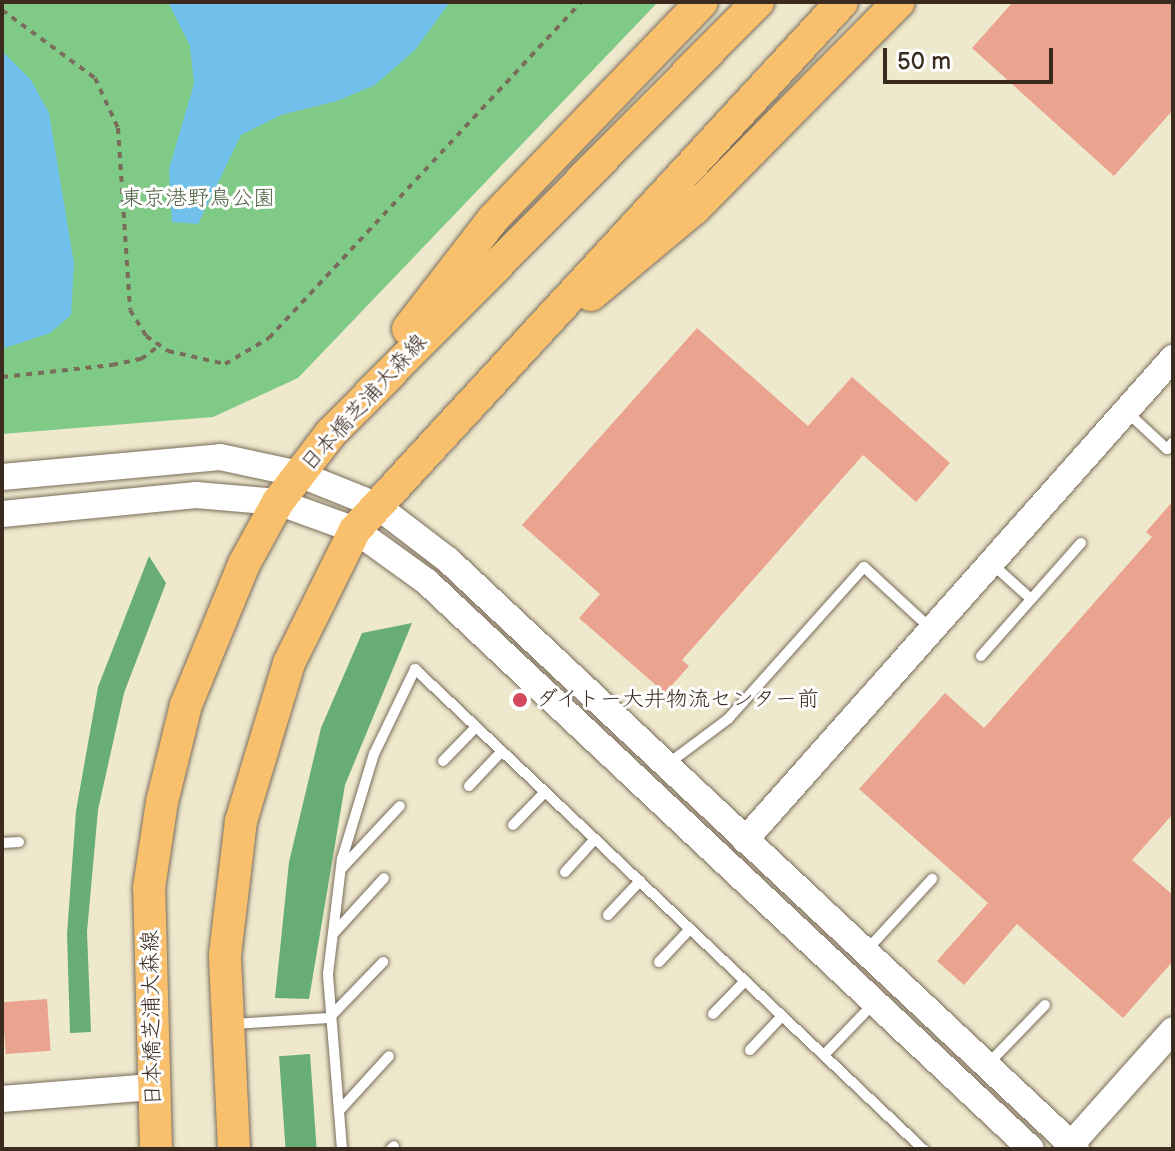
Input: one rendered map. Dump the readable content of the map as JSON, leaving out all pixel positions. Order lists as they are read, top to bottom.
{
  "streets": {
    "main road": ["日本橋芝浦大森線"]
  },
  "parks": ["東京港野鳥公園"],
  "places": ["ダイトー大井物流センター前"],
  "scale_bar": "50 m"
}
